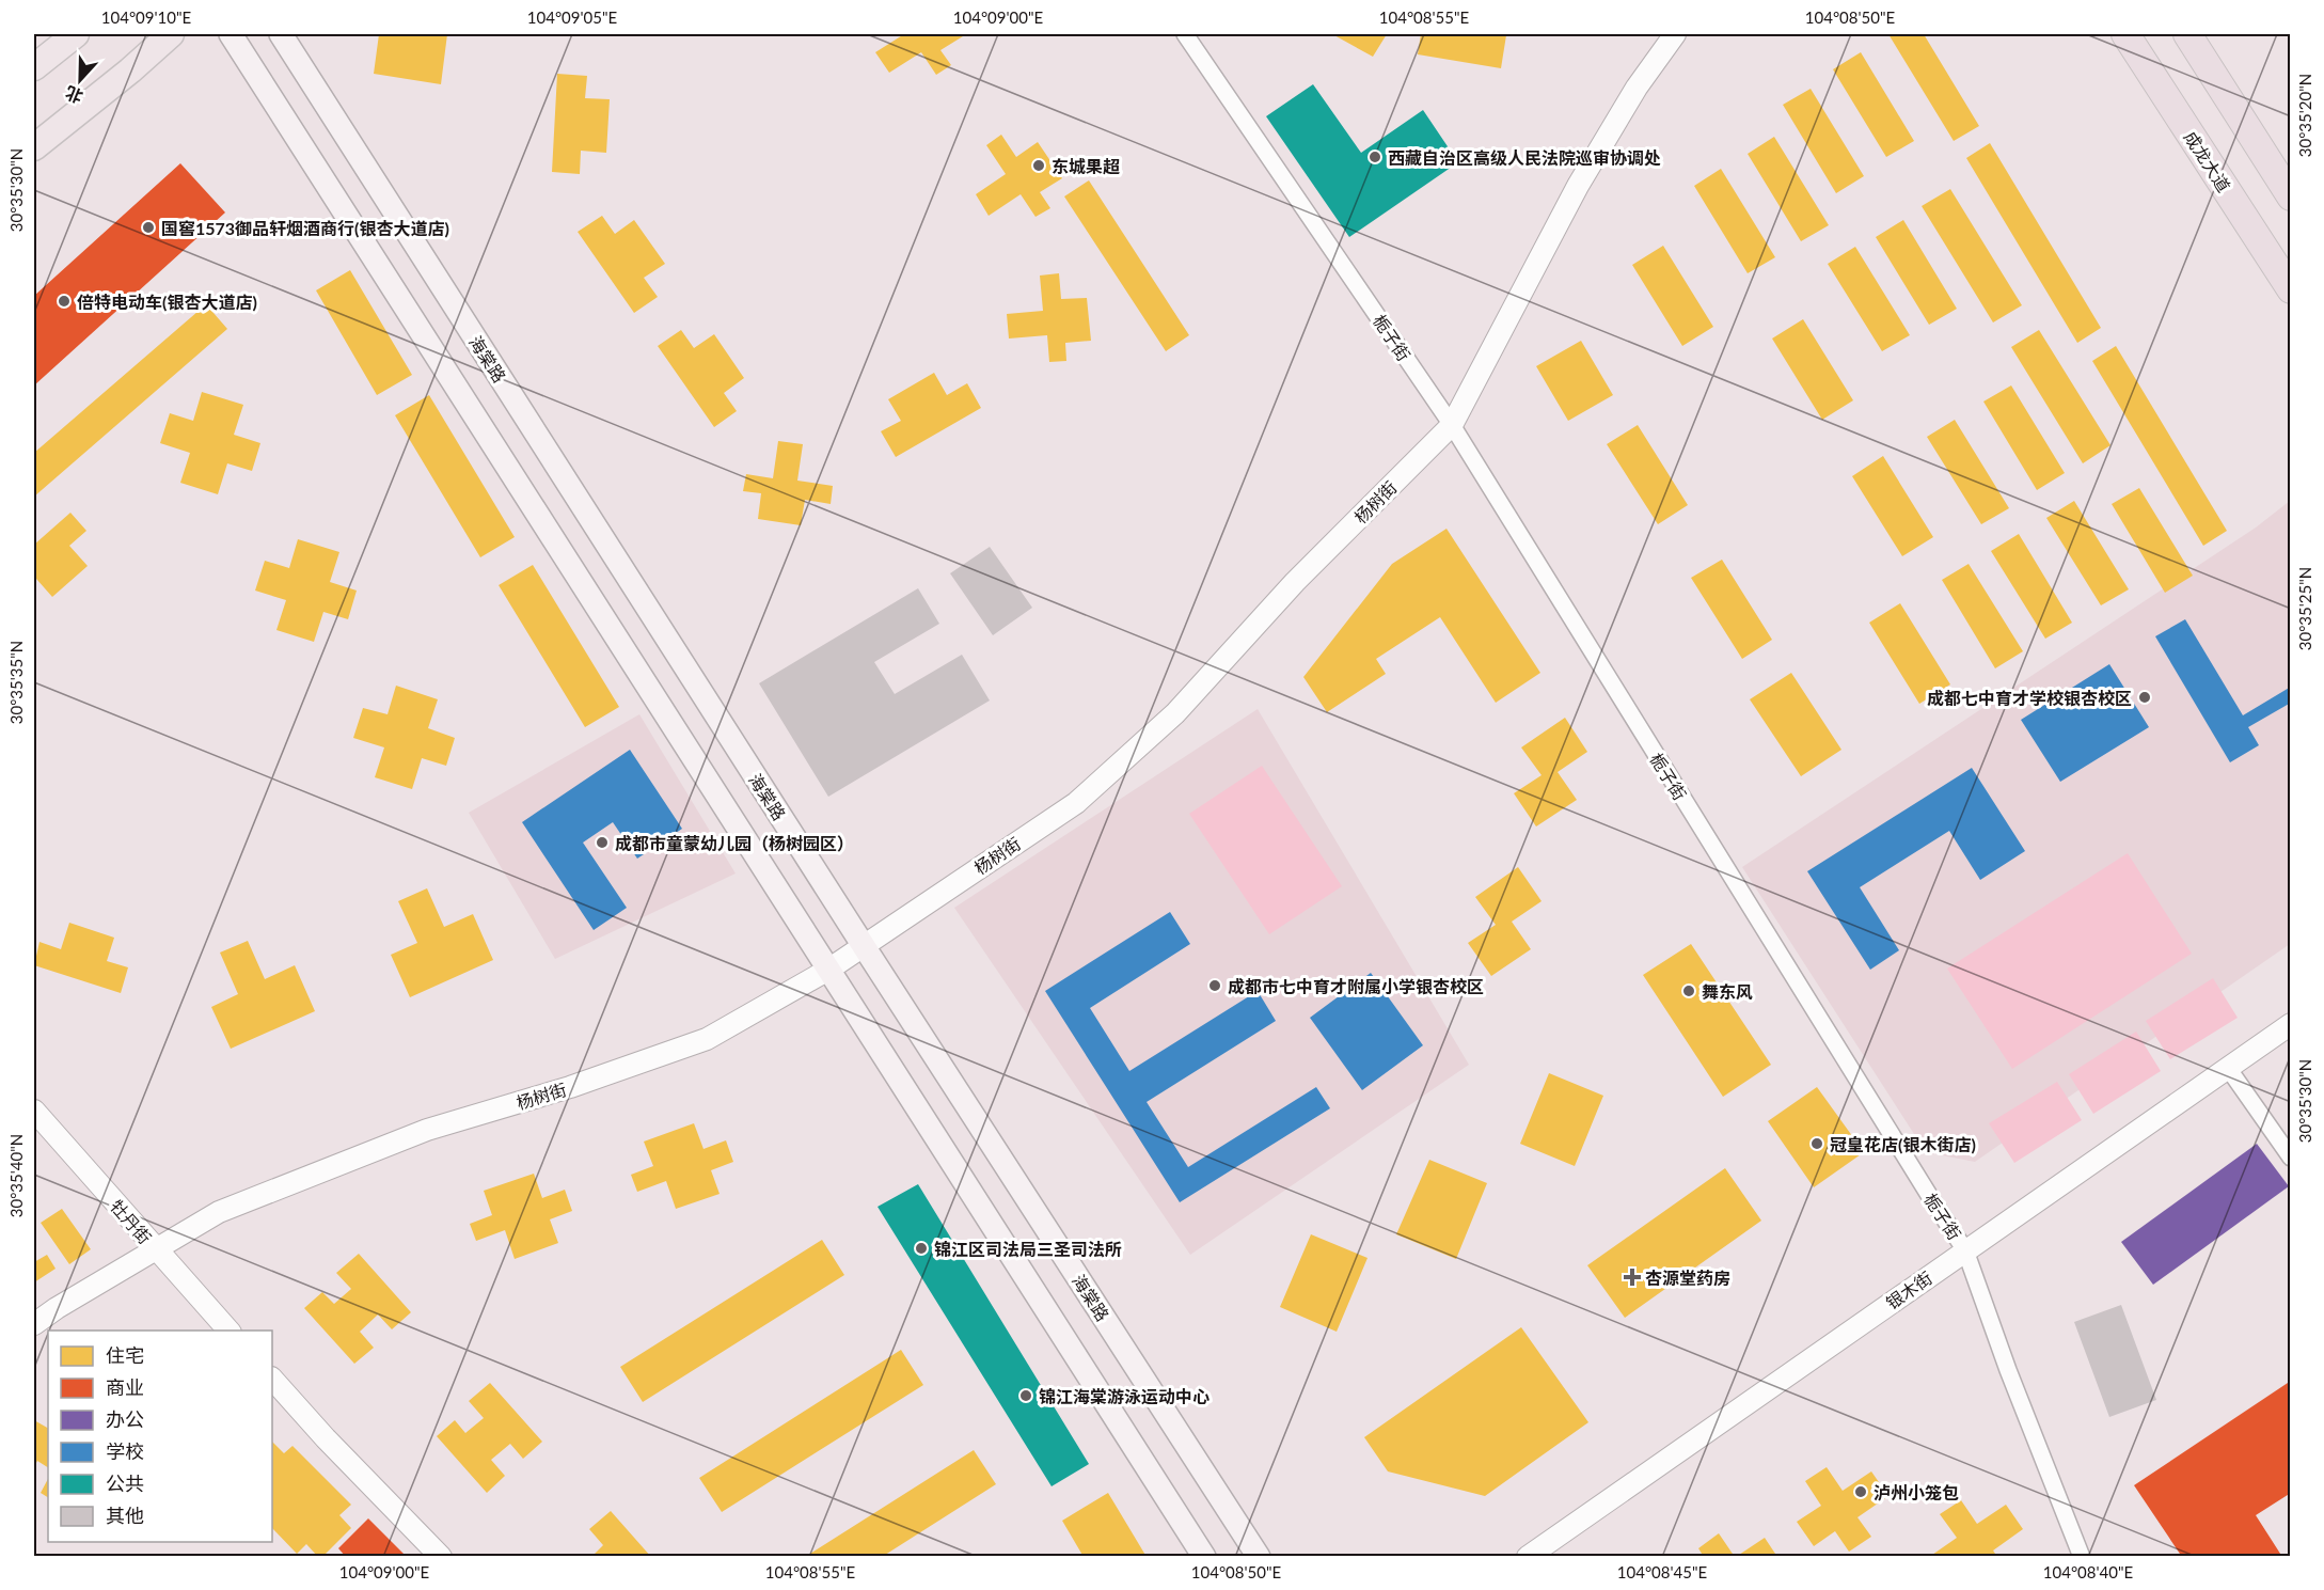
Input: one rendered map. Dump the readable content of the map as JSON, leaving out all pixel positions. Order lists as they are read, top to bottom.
{
  "streets": {
    "highway": ["成龙大道"],
    "main road": ["海棠路"],
    "street": [
      "栀子街",
      "杨树街",
      "牡丹街",
      "银木街"
    ]
  },
  "crossings": [
    ["栀子街", "杨树街"],
    ["栀子街", "银木街"],
    ["海棠路", "杨树街"],
    ["杨树街", "牡丹街"]
  ],
  "places": {
    "other": [
      "西藏自治区高级人民法院巡审协调处",
      "东城果超",
      "国窖1573御品轩烟酒商行(银杏大道店)",
      "倍特电动车(银杏大道店)",
      "成都七中育才学校银杏校区",
      "成都市童蒙幼儿园（杨树园区）",
      "成都市七中育才附属小学银杏校区",
      "舞东风",
      "冠皇花店(银木街店)",
      "锦江区司法局三圣司法所",
      "锦江海棠游泳运动中心",
      "泸州小笼包"
    ],
    "health": ["杏源堂药房"]
  },
  "legend": [
    "住宅",
    "商业",
    "办公",
    "学校",
    "公共",
    "其他"
  ],
  "north": "bottom",
  "coordinates": [
    "104°09'10\"E",
    "104°09'05\"E",
    "104°09'00\"E",
    "104°08'55\"E",
    "104°08'50\"E",
    "30°35'20\"N",
    "30°35'30\"N",
    "30°35'25\"N",
    "30°35'35\"N",
    "30°35'40\"N",
    "104°08'45\"E",
    "104°08'40\"E"
  ]
}
